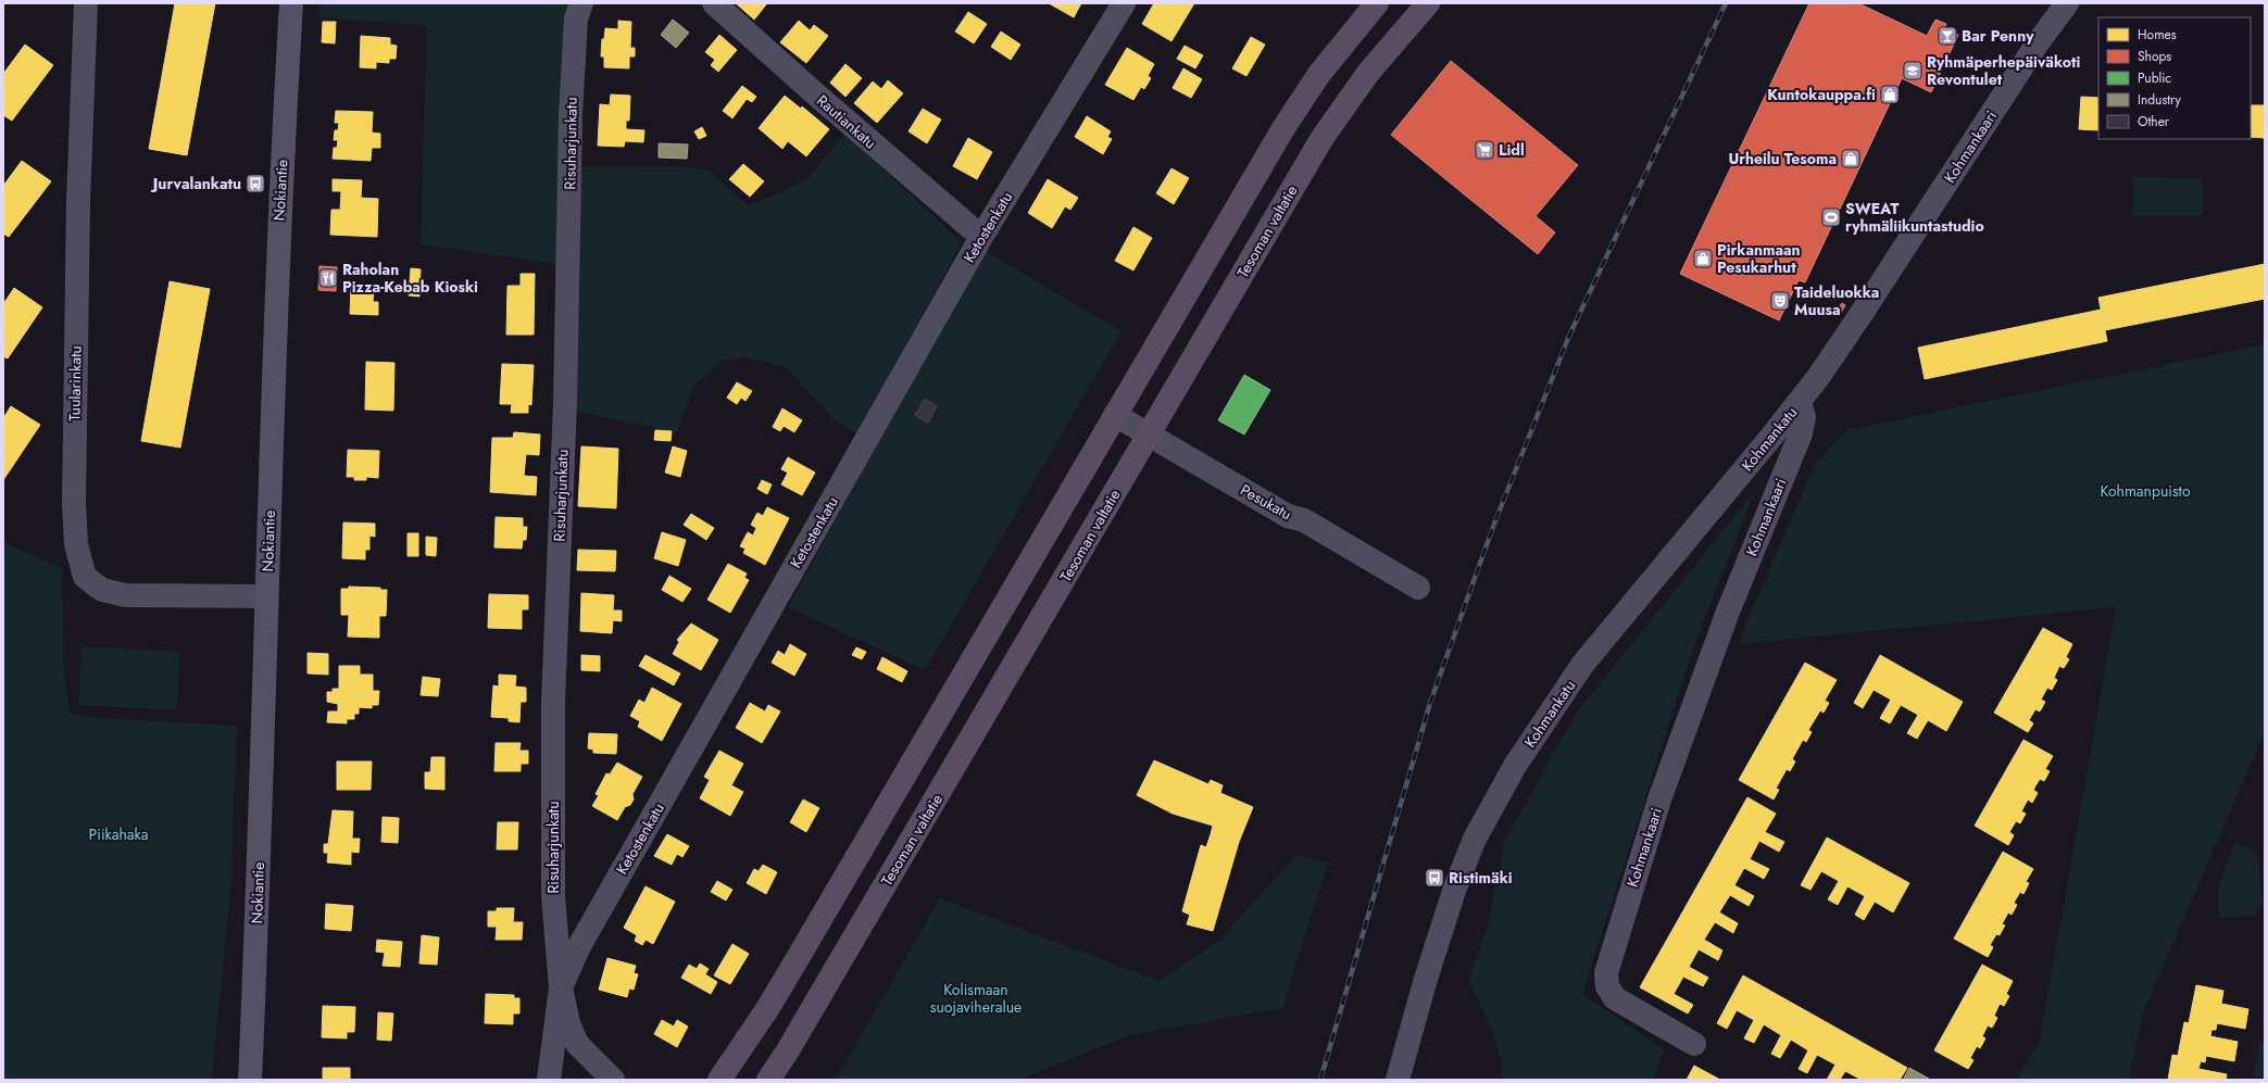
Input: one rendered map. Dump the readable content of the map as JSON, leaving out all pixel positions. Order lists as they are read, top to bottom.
{
  "streets": {
    "main road": ["Nokiantie", "Tesoman valtatie"],
    "street": [
      "Rautiankatu",
      "Risuharjunkatu",
      "Kohmankaari",
      "Ketostenkatu",
      "Tuularinkatu",
      "Kohmankatu",
      "Pesukatu"
    ]
  },
  "crossings": [
    ["Rautiankatu", "Ketostenkatu"],
    ["Risuharjunkatu", "Ketostenkatu"],
    ["Kohmankaari", "Kohmankatu"],
    ["Nokiantie", "Tuularinkatu"],
    ["Tesoman valtatie", "Pesukatu"]
  ],
  "parks": ["Kohmanpuisto", "Piikahaka", "Kolismaan suojaviheralue"],
  "places": {
    "bar": ["Bar Penny"],
    "school or university": ["Ryhmäperhepäiväkoti Revontulet"],
    "shop": ["Kuntokauppa.fi", "Urheilu Tesoma", "Pirkanmaan Pesukarhut"],
    "supermarket": ["Lidl"],
    "bus stop": ["Jurvalankatu", "Ristimäki"],
    "sports": ["SWEAT ryhmäliikuntastudio"],
    "restaurant": ["Raholan Pizza-Kebab Kioski"],
    "theatre": ["Taideluokka Muusa"]
  },
  "legend": [
    "Homes",
    "Shops",
    "Public",
    "Industry",
    "Other"
  ]
}
